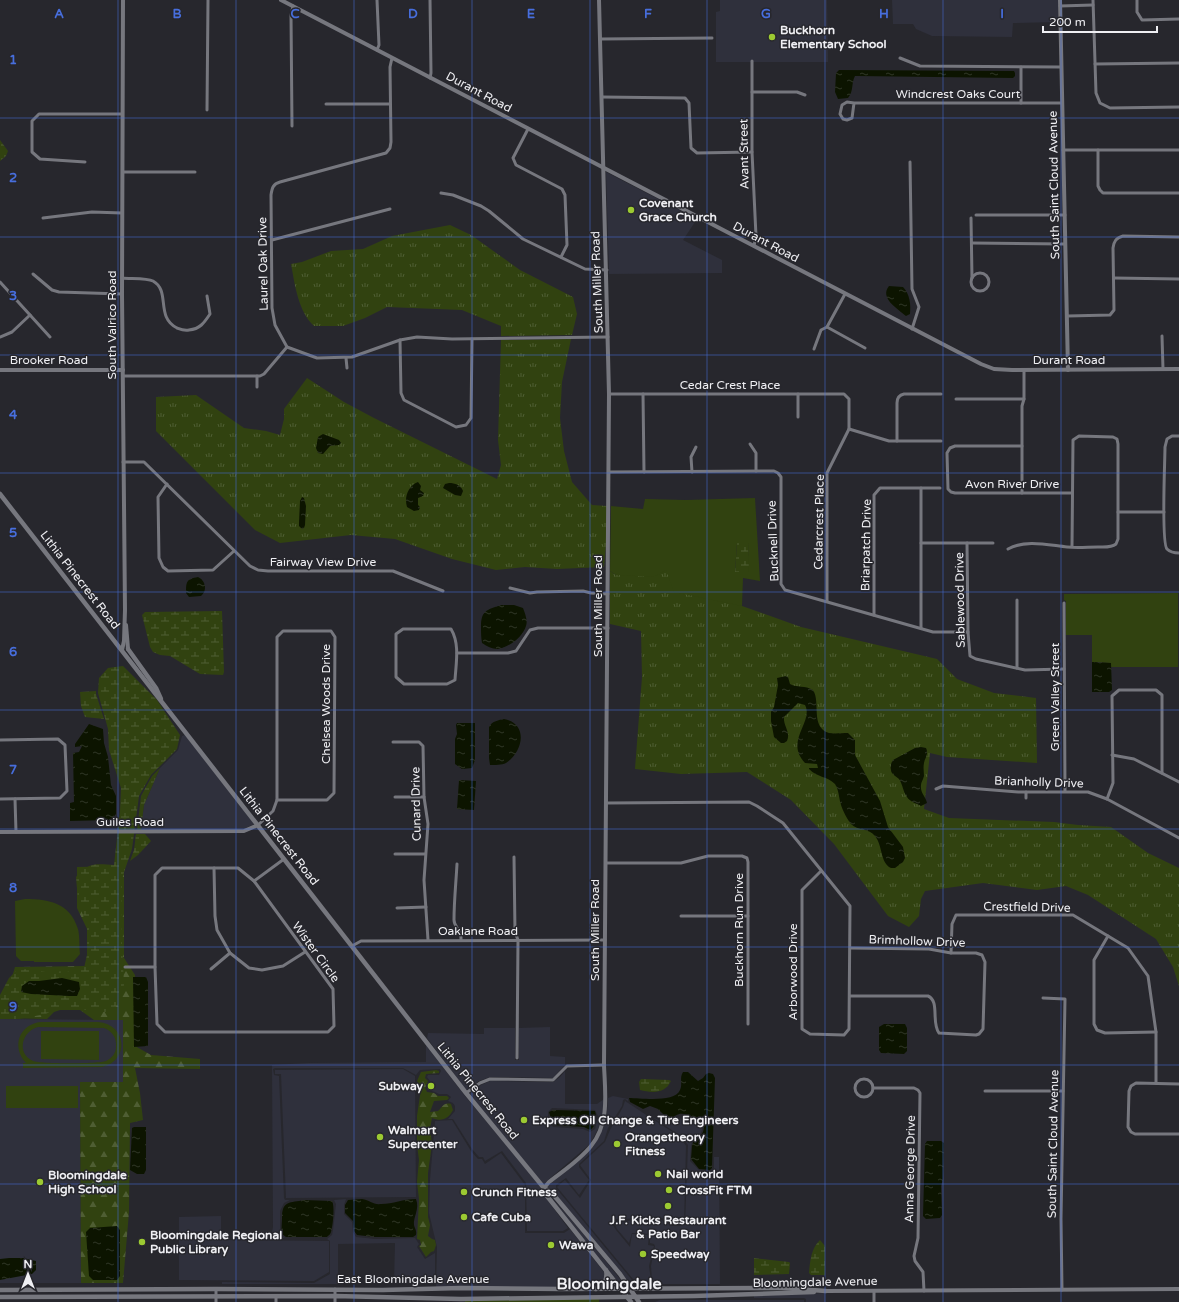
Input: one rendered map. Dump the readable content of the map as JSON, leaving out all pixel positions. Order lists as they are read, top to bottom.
{
  "streets": {
    "main road": ["Lithia Pinecrest Road", "East Bloomingdale Avenue", "Bloomingdale Avenue"],
    "street": [
      "Durant Road",
      "Windcrest Oaks Court",
      "Avant Street",
      "South Saint Cloud Avenue",
      "Laurel Oak Drive",
      "South Miller Road",
      "South Valrico Road",
      "Brooker Road",
      "Cedar Crest Place",
      "Avon River Drive",
      "Cedarcrest Place",
      "Bucknell Drive",
      "Briarpatch Drive",
      "Fairway View Drive",
      "Sablewood Drive",
      "Green Valley Street",
      "Chelsea Woods Drive",
      "Brianholly Drive",
      "Cunard Drive",
      "Guiles Road",
      "Crestfield Drive",
      "Buckhorn Run Drive",
      "Oaklane Road",
      "Brimhollow Drive",
      "Wister Circle",
      "Arborwood Drive",
      "Anna George Drive"
    ]
  },
  "crossings": [
    ["Durant Road", "Avant Street"],
    ["Durant Road", "South Saint Cloud Avenue"],
    ["Durant Road", "Laurel Oak Drive"],
    ["Durant Road", "South Miller Road"],
    ["Windcrest Oaks Court", "South Saint Cloud Avenue"],
    ["South Saint Cloud Avenue", "Bloomingdale Avenue"],
    ["South Miller Road", "Cedar Crest Place"],
    ["South Miller Road", "Bucknell Drive"],
    ["South Miller Road", "Lithia Pinecrest Road"],
    ["South Miller Road", "Buckhorn Run Drive"],
    ["South Miller Road", "Oaklane Road"],
    ["South Miller Road", "Arborwood Drive"],
    ["South Valrico Road", "Brooker Road"],
    ["South Valrico Road", "Fairway View Drive"],
    ["South Valrico Road", "Lithia Pinecrest Road"],
    ["Cedar Crest Place", "Cedarcrest Place"],
    ["Cedarcrest Place", "Bucknell Drive"],
    ["Bucknell Drive", "Briarpatch Drive"],
    ["Bucknell Drive", "Sablewood Drive"],
    ["Lithia Pinecrest Road", "Guiles Road"],
    ["Lithia Pinecrest Road", "Oaklane Road"],
    ["Lithia Pinecrest Road", "East Bloomingdale Avenue"],
    ["Lithia Pinecrest Road", "Bloomingdale Avenue"],
    ["Sablewood Drive", "Green Valley Street"],
    ["Green Valley Street", "Brianholly Drive"],
    ["Cunard Drive", "Oaklane Road"],
    ["Crestfield Drive", "Brimhollow Drive"],
    ["Brimhollow Drive", "Arborwood Drive"],
    ["Anna George Drive", "Bloomingdale Avenue"],
    ["East Bloomingdale Avenue", "Bloomingdale Avenue"]
  ],
  "districts": ["Bloomingdale"],
  "places": [
    "Buckhorn Elementary School",
    "Covenant Grace Church",
    "Subway",
    "Express Oil Change & Tire Engineers",
    "Walmart Supercenter",
    "Orangetheory Fitness",
    "Nail world",
    "Bloomingdale High School",
    "CrossFit FTM",
    "Crunch Fitness",
    "J.F. Kicks Restaurant & Patio Bar",
    "Cafe Cuba",
    "Bloomingdale Regional Public Library",
    "Wawa",
    "Speedway"
  ],
  "scale_bar": "200 m",
  "north": "top",
  "grid": {
    "columns": [
      "A",
      "B",
      "C",
      "D",
      "E",
      "F",
      "G",
      "H",
      "I"
    ],
    "rows": [
      "1",
      "2",
      "3",
      "4",
      "5",
      "6",
      "7",
      "8",
      "9"
    ]
  }
}
